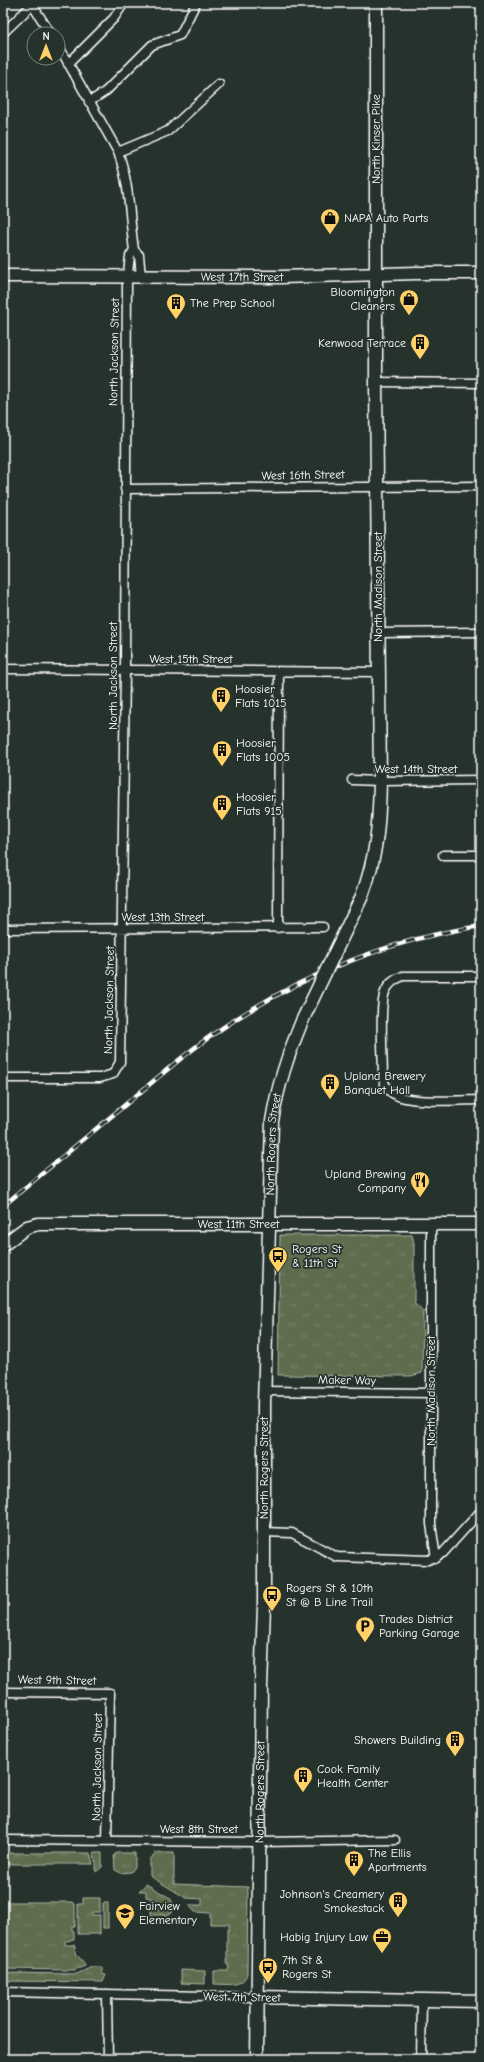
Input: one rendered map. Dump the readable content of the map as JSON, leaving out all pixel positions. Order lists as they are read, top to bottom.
{
  "streets": {
    "street": [
      "North Kinser Pike",
      "West 17th Street",
      "North Jackson Street",
      "West 16th Street",
      "North Madison Street",
      "West 15th Street",
      "West 14th Street",
      "West 13th Street",
      "North Rogers Street",
      "West 11th Street",
      "Maker Way",
      "West 9th Street",
      "West 8th Street",
      "West 7th Street"
    ]
  },
  "crossings": [
    ["North Kinser Pike", "West 17th Street"],
    ["North Kinser Pike", "North Madison Street"],
    ["West 17th Street", "North Jackson Street"],
    ["West 17th Street", "North Madison Street"],
    ["North Jackson Street", "West 16th Street"],
    ["North Jackson Street", "West 15th Street"],
    ["North Jackson Street", "West 13th Street"],
    ["North Jackson Street", "West 9th Street"],
    ["North Jackson Street", "West 8th Street"],
    ["West 16th Street", "North Madison Street"],
    ["North Madison Street", "West 15th Street"],
    ["North Madison Street", "West 14th Street"],
    ["North Madison Street", "North Rogers Street"],
    ["North Madison Street", "West 11th Street"],
    ["North Madison Street", "Maker Way"],
    ["North Rogers Street", "West 11th Street"],
    ["North Rogers Street", "Maker Way"],
    ["North Rogers Street", "West 8th Street"],
    ["North Rogers Street", "West 7th Street"]
  ],
  "places": {
    "shop": ["NAPA Auto Parts", "Bloomington Cleaners"],
    "building": [
      "The Prep School",
      "Kenwood Terrace",
      "Hoosier Flats 1015",
      "Hoosier Flats 1005",
      "Hoosier Flats 915",
      "Upland Brewery Banquet Hall",
      "Showers Building",
      "Cook Family Health Center",
      "The Ellis Apartments",
      "Johnson's Creamery Smokestack"
    ],
    "restaurant": ["Upland Brewing Company"],
    "bus stop": ["Rogers St & 11th St", "Rogers St & 10th St @ B Line Trail", "7th St & Rogers St"],
    "parking": ["Trades District Parking Garage"],
    "school or university": ["Fairview Elementary"],
    "office": ["Habig Injury Law"]
  },
  "north": "top"
}
